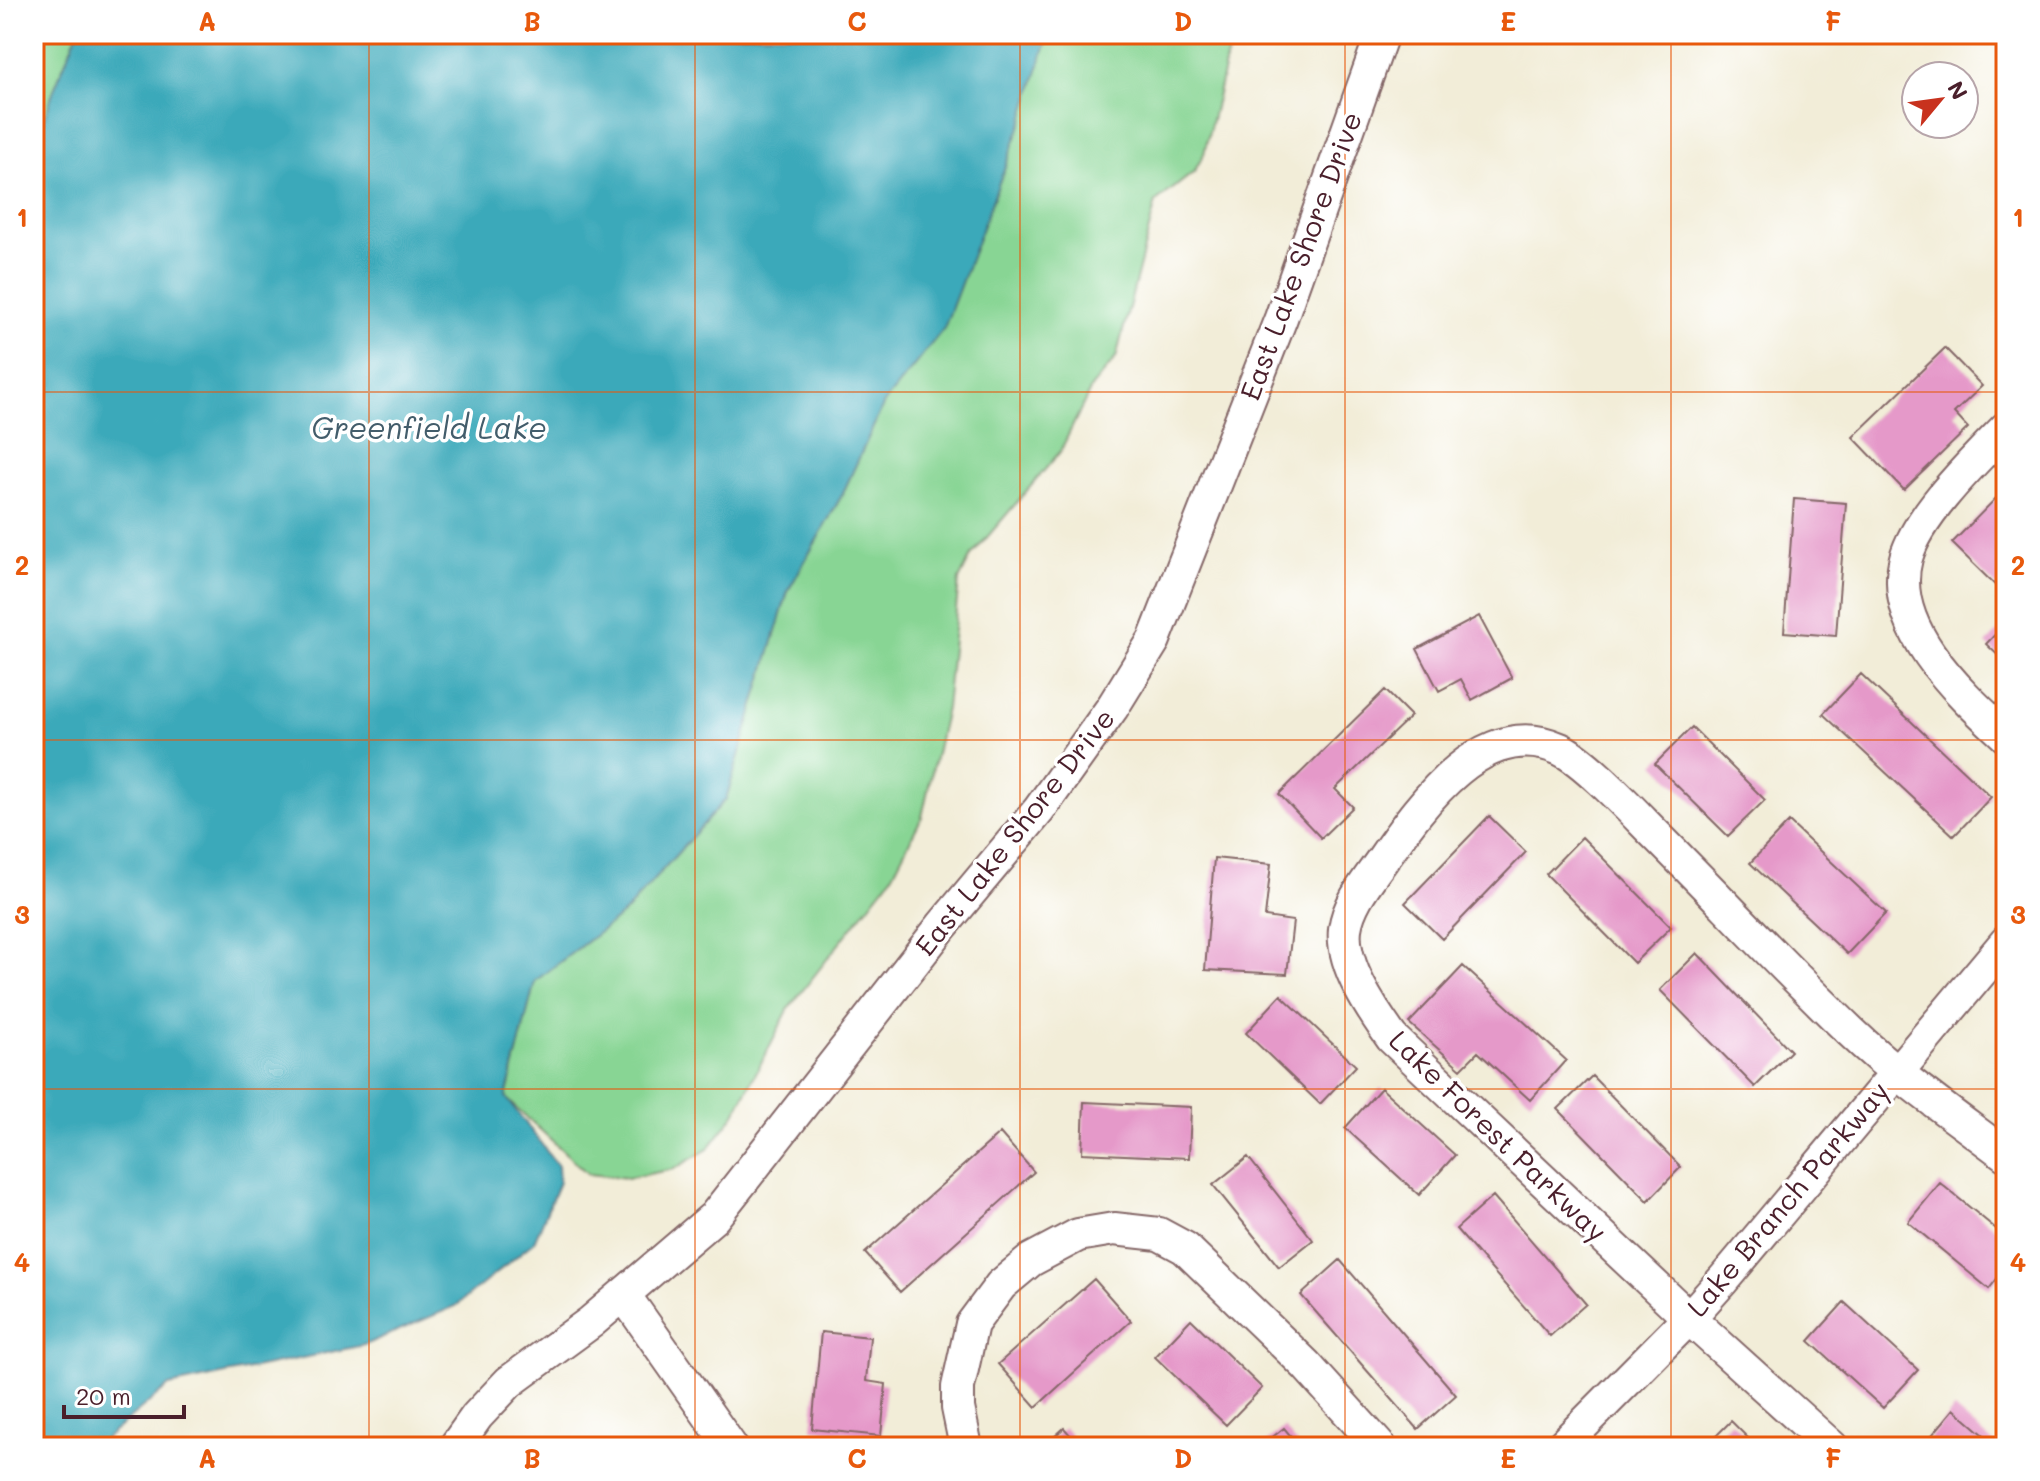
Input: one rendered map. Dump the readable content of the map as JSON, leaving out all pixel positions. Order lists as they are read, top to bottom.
{
  "streets": {
    "street": ["East Lake Shore Drive", "Lake Forest Parkway", "Lake Branch Parkway"]
  },
  "crossings": [
    ["Lake Forest Parkway", "Lake Branch Parkway"]
  ],
  "water": ["Greenfield Lake"],
  "scale_bar": "20 m",
  "north": "top right",
  "grid": {
    "columns": [
      "A",
      "B",
      "C",
      "D",
      "E",
      "F"
    ],
    "rows": [
      "1",
      "2",
      "3",
      "4"
    ]
  }
}
